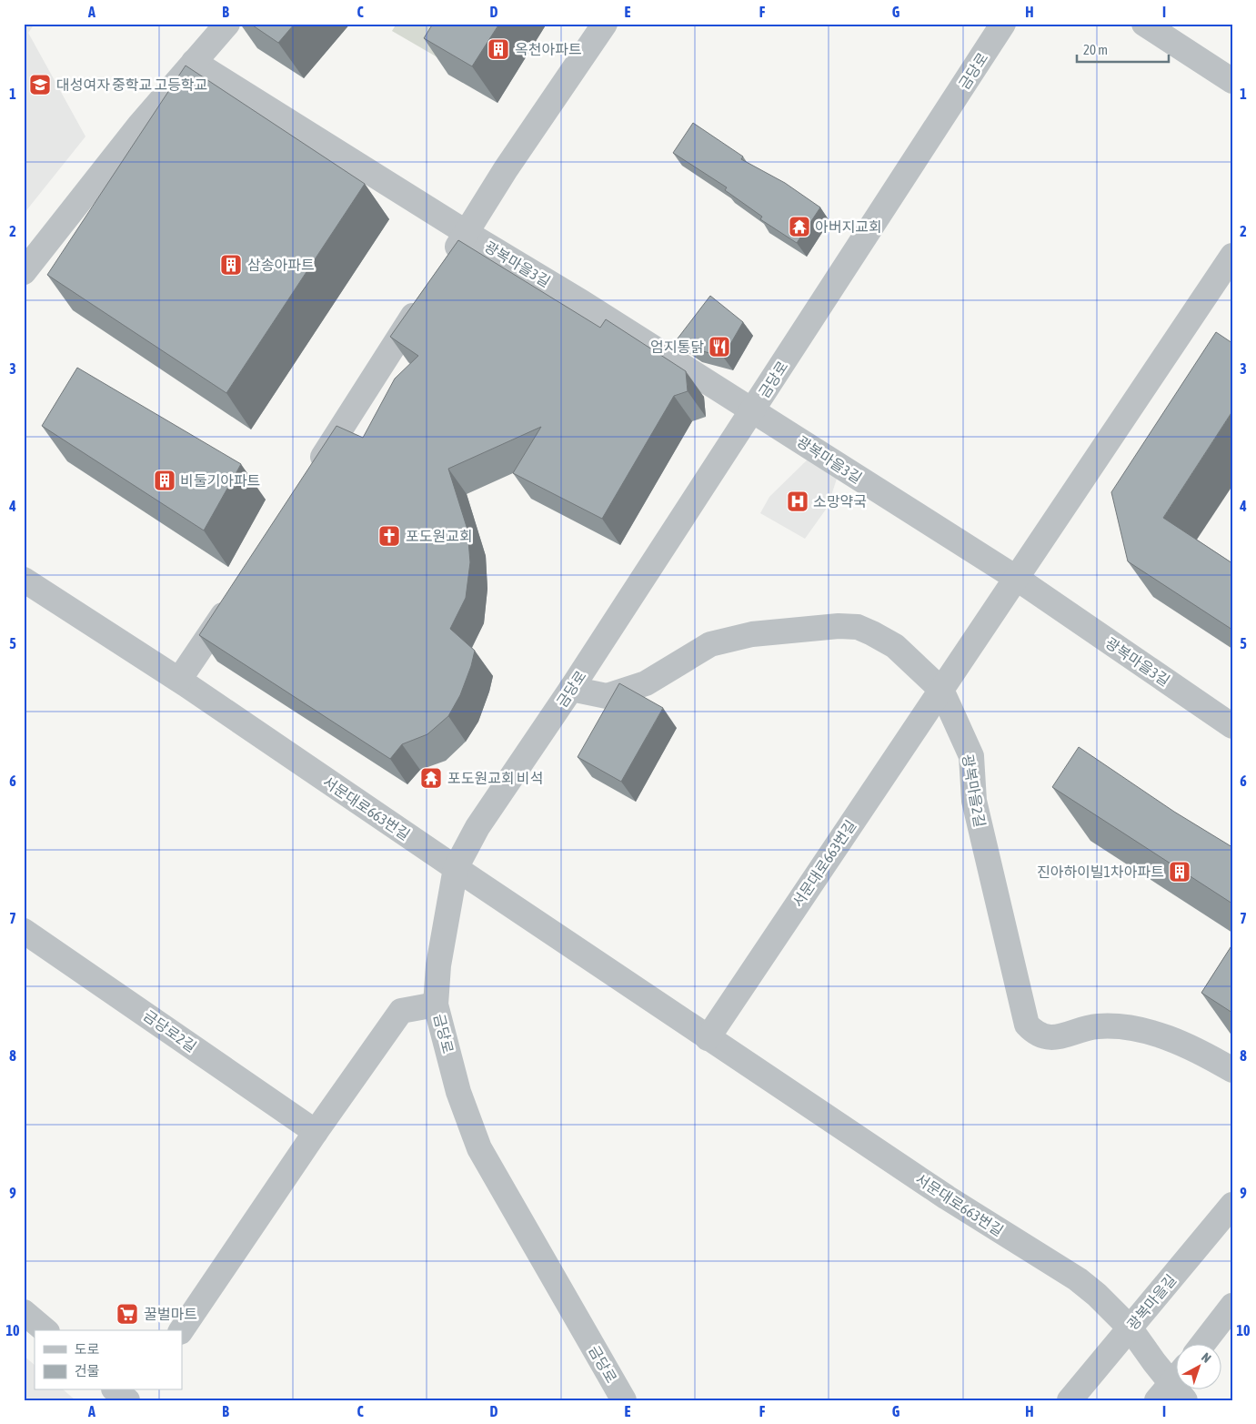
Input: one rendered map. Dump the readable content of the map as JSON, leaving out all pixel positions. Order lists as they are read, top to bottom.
{
  "streets": {
    "street": [
      "금당로",
      "광복마을3길",
      "광복마을2길",
      "서문대로663번길",
      "금당로2길",
      "광복마을길"
    ]
  },
  "crossings": [
    ["금당로", "광복마을3길"],
    ["금당로", "광복마을2길"],
    ["금당로", "서문대로663번길"],
    ["광복마을3길", "서문대로663번길"],
    ["광복마을2길", "서문대로663번길"],
    ["서문대로663번길", "광복마을길"]
  ],
  "places": {
    "building": [
      "옥천아파트",
      "삼송아파트",
      "비둘기아파트",
      "진아하이빌1차아파트"
    ],
    "school or university": ["대성여자 중학교 고등학교"],
    "temple": ["아버지교회", "포도원교회 비석"],
    "restaurant": ["엄지통닭"],
    "hospital": ["소망약국"],
    "church": ["포도원교회"],
    "supermarket": ["꿀벌마트"]
  },
  "legend": ["도로", "건물"],
  "scale_bar": "20 m",
  "north": "top right",
  "grid": {
    "columns": [
      "A",
      "B",
      "C",
      "D",
      "E",
      "F",
      "G",
      "H",
      "I"
    ],
    "rows": [
      "1",
      "2",
      "3",
      "4",
      "5",
      "6",
      "7",
      "8",
      "9",
      "10"
    ]
  }
}
